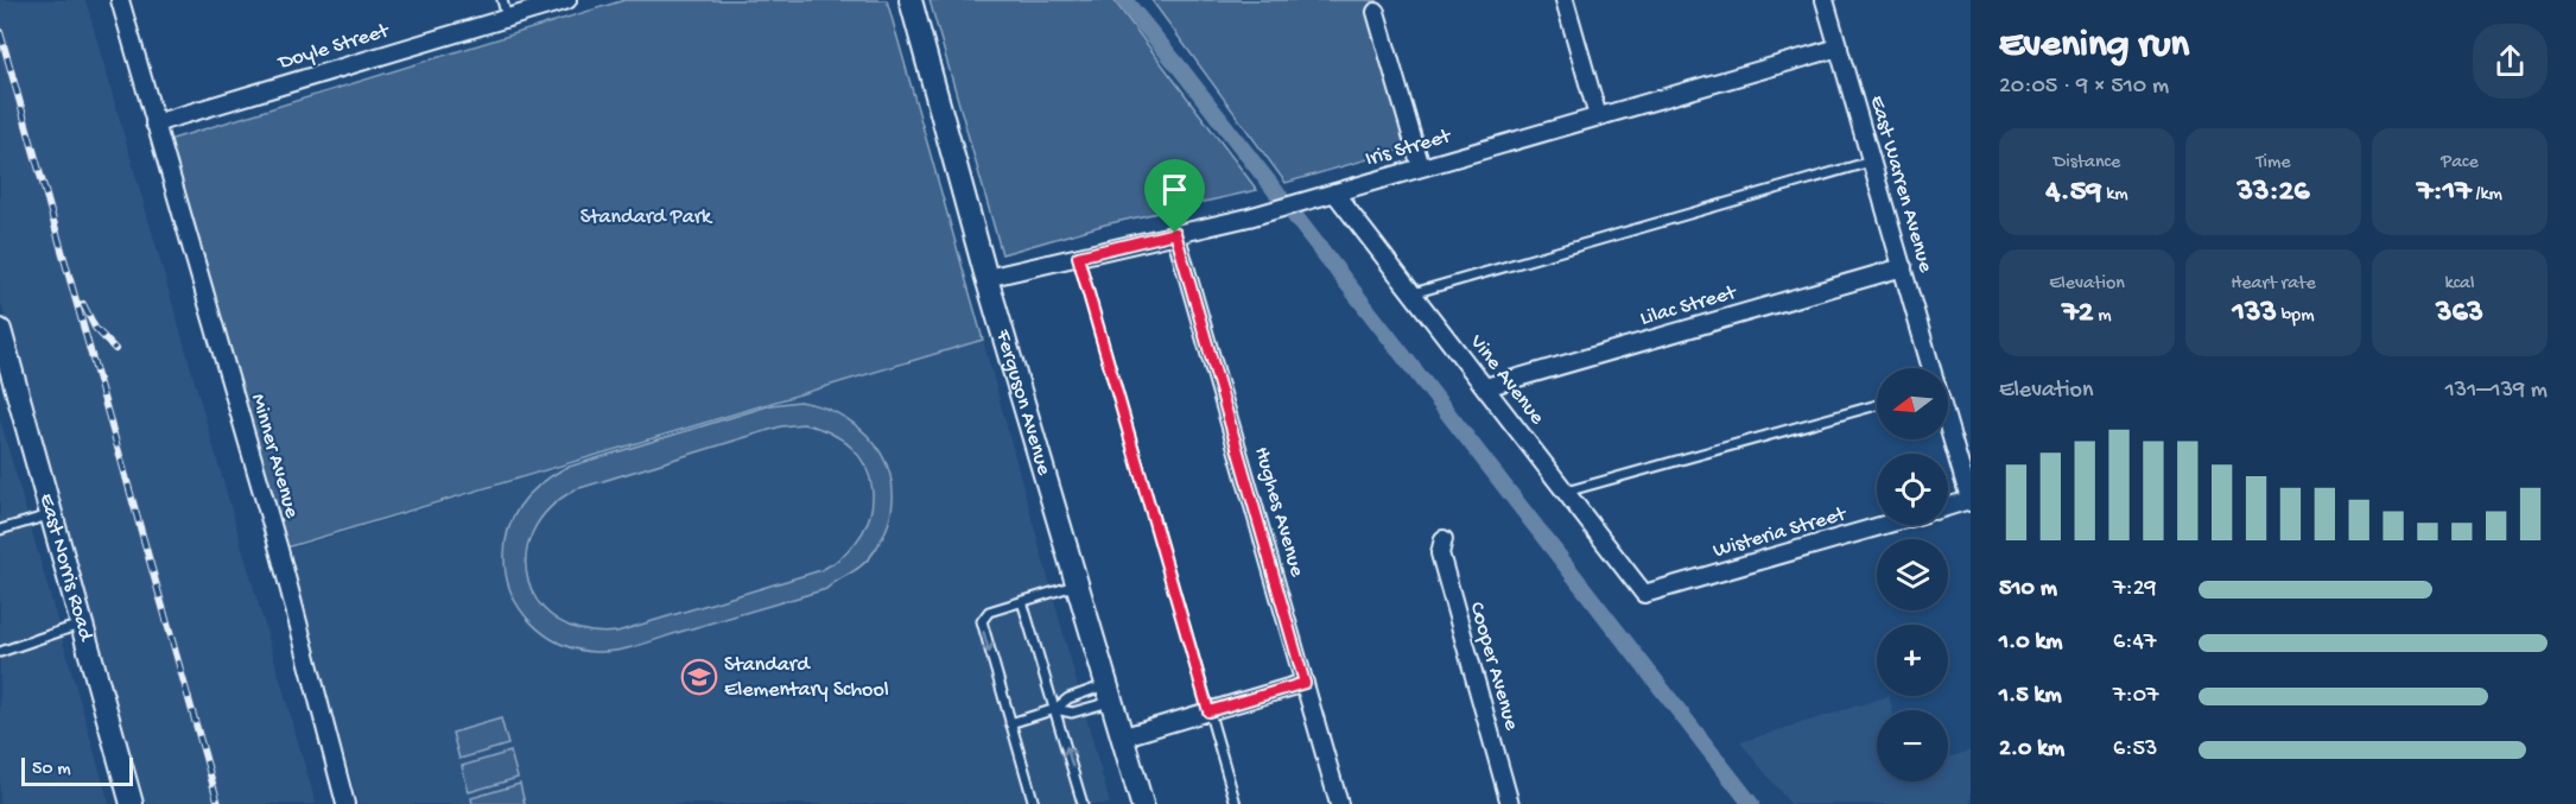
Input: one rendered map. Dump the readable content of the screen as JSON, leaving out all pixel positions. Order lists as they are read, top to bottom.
{
  "streets": {
    "street": [
      "Doyle Street",
      "Iris Street",
      "East Warren Avenue",
      "Lilac Street",
      "Vine Avenue",
      "Ferguson Avenue",
      "Minner Avenue",
      "Hughes Avenue",
      "Wisteria Street",
      "East Norris Road",
      "Cooper Avenue"
    ]
  },
  "crossings": [
    ["Doyle Street", "Minner Avenue"],
    ["Iris Street", "East Warren Avenue"],
    ["Iris Street", "Vine Avenue"],
    ["Iris Street", "Ferguson Avenue"],
    ["Iris Street", "Hughes Avenue"],
    ["East Warren Avenue", "Lilac Street"],
    ["Lilac Street", "Vine Avenue"],
    ["Vine Avenue", "Wisteria Street"]
  ],
  "parks": ["Standard Park"],
  "places": {
    "school or university": ["Standard Elementary School"]
  },
  "scale_bar": "50 m",
  "north": "left",
  "page": {
    "heading": ["Evening run", "20:05 · 9 × 510 m"],
    "stats": [
      ["Distance", "4.59 km"],
      ["Time", "33:26"],
      ["Pace", "7:17 /km"],
      ["Elevation", "72 m"],
      ["Heart rate", "133 bpm"],
      ["kcal", "363"]
    ],
    "chart": ["Elevation", "131–139 m"],
    "map_buttons": ["+", "−"],
    "list": [
      {
        "name": "510 m",
        "note": "7:29"
      },
      {
        "name": "1.0 km",
        "note": "6:47"
      },
      {
        "name": "1.5 km",
        "note": "7:07"
      },
      {
        "name": "2.0 km",
        "note": "6:53"
      }
    ],
    "scale": "50 m"
  }
}
